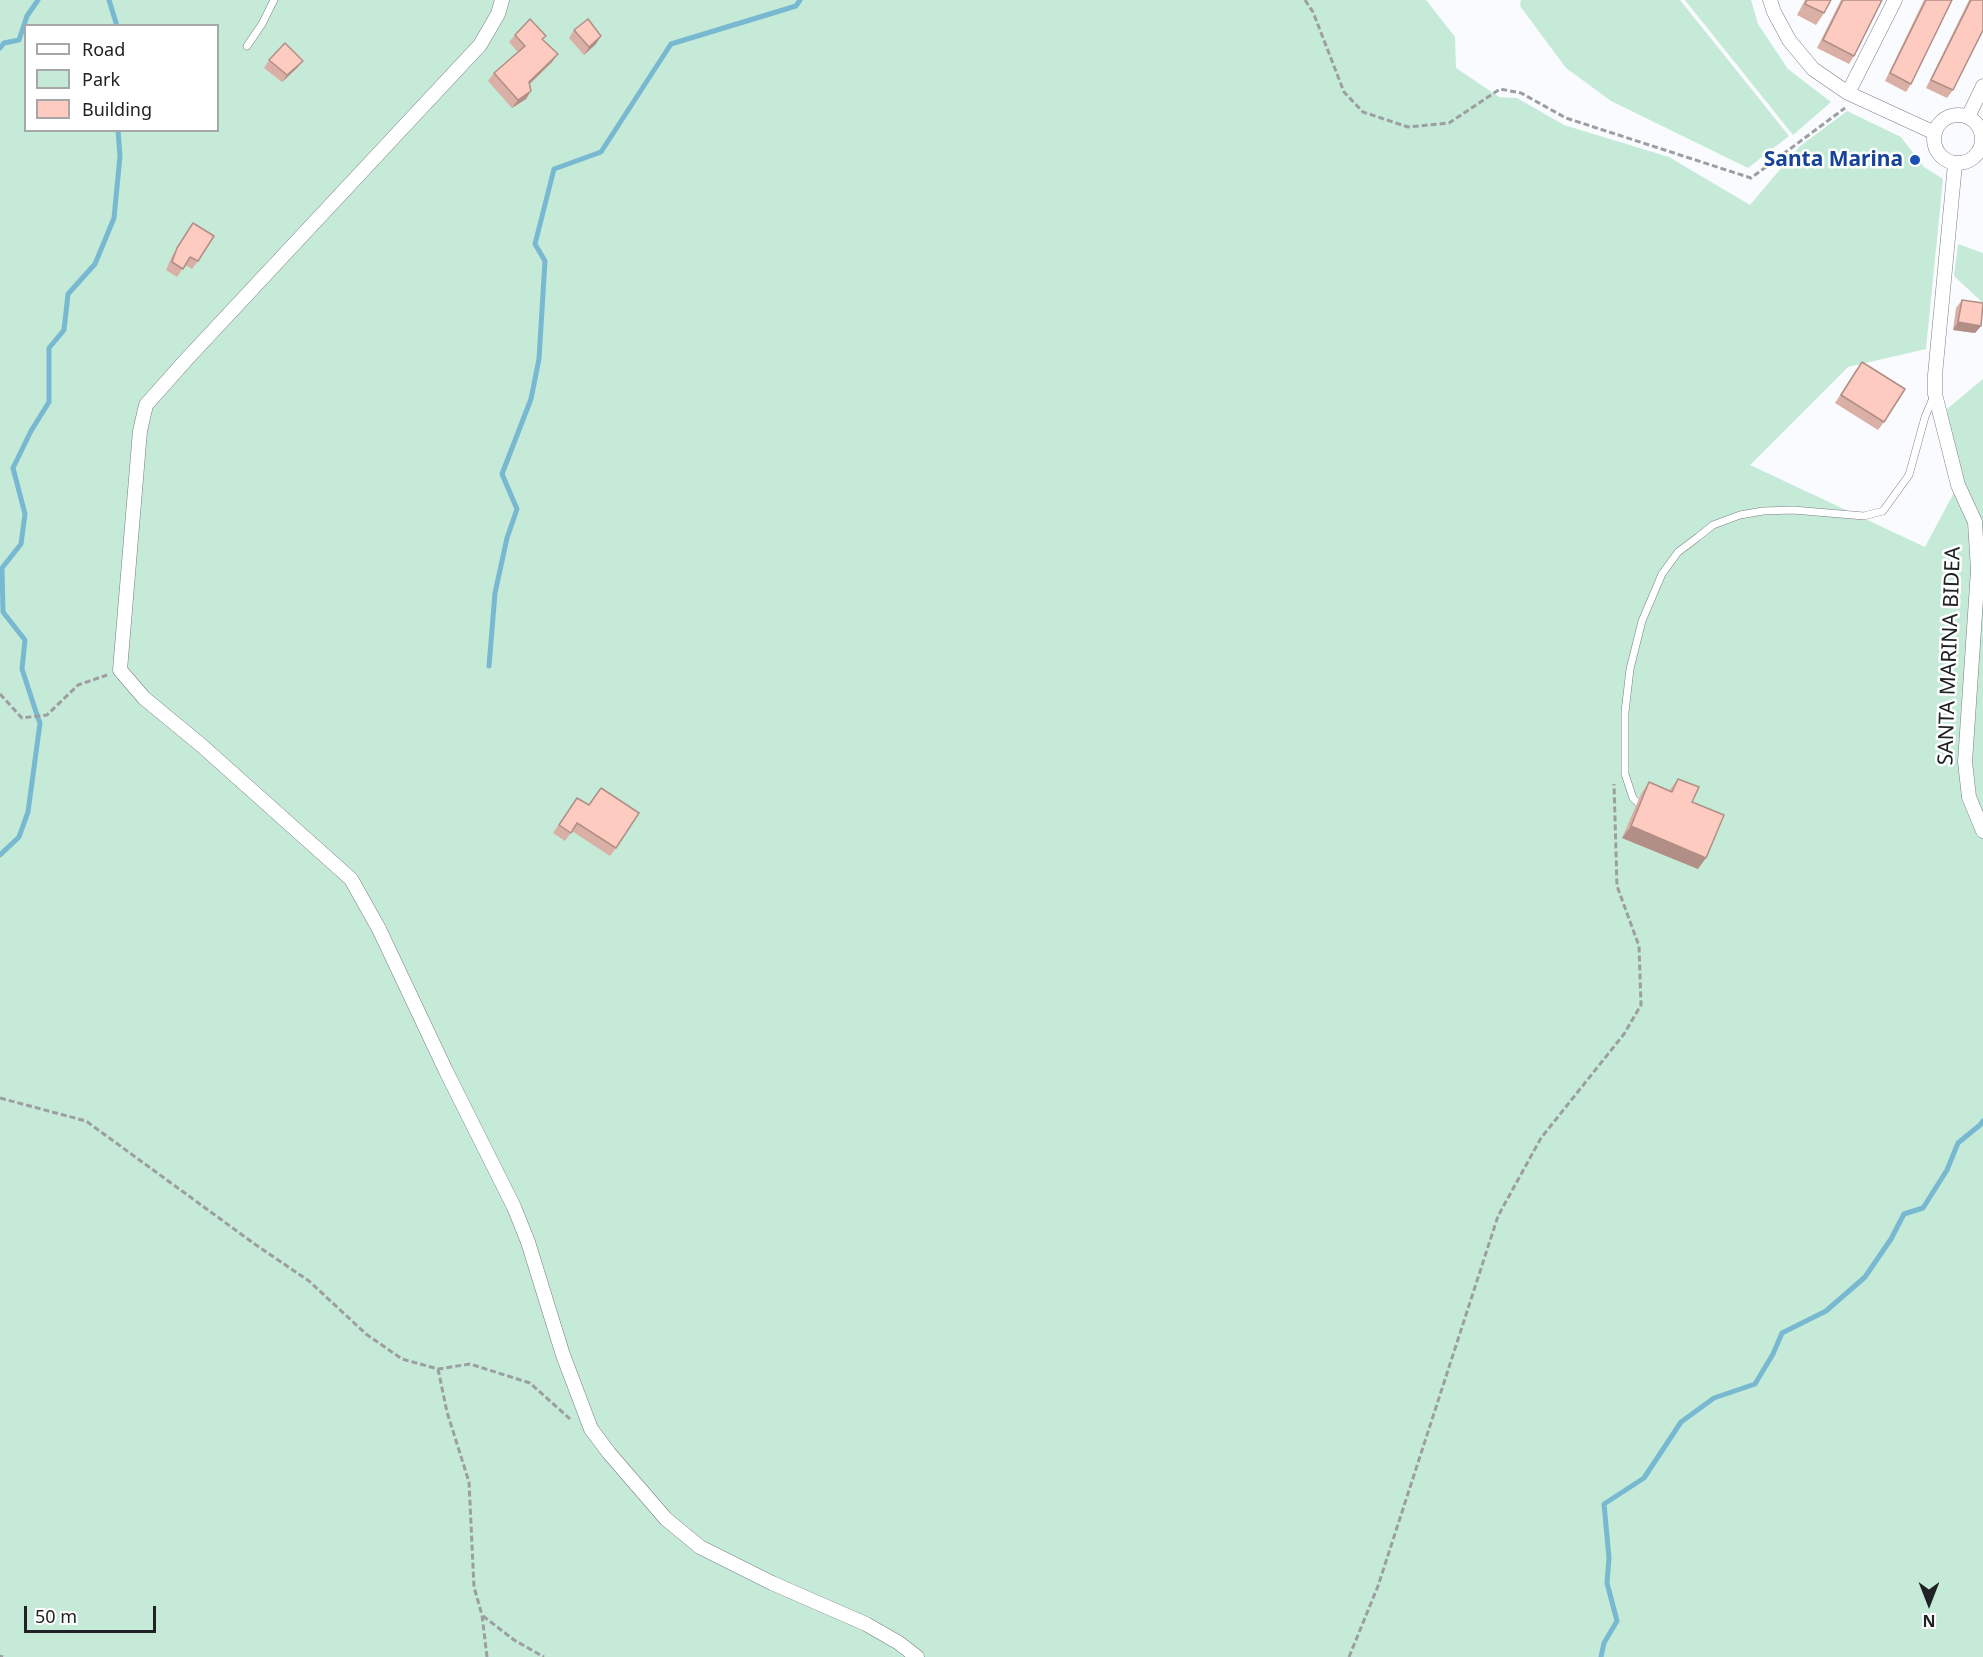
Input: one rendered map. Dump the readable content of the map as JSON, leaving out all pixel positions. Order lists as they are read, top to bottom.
{
  "streets": {
    "street": ["SANTA MARINA BIDEA"]
  },
  "places": ["Santa Marina"],
  "legend": ["Road", "Park", "Building"],
  "scale_bar": "50 m",
  "north": "bottom"
}
